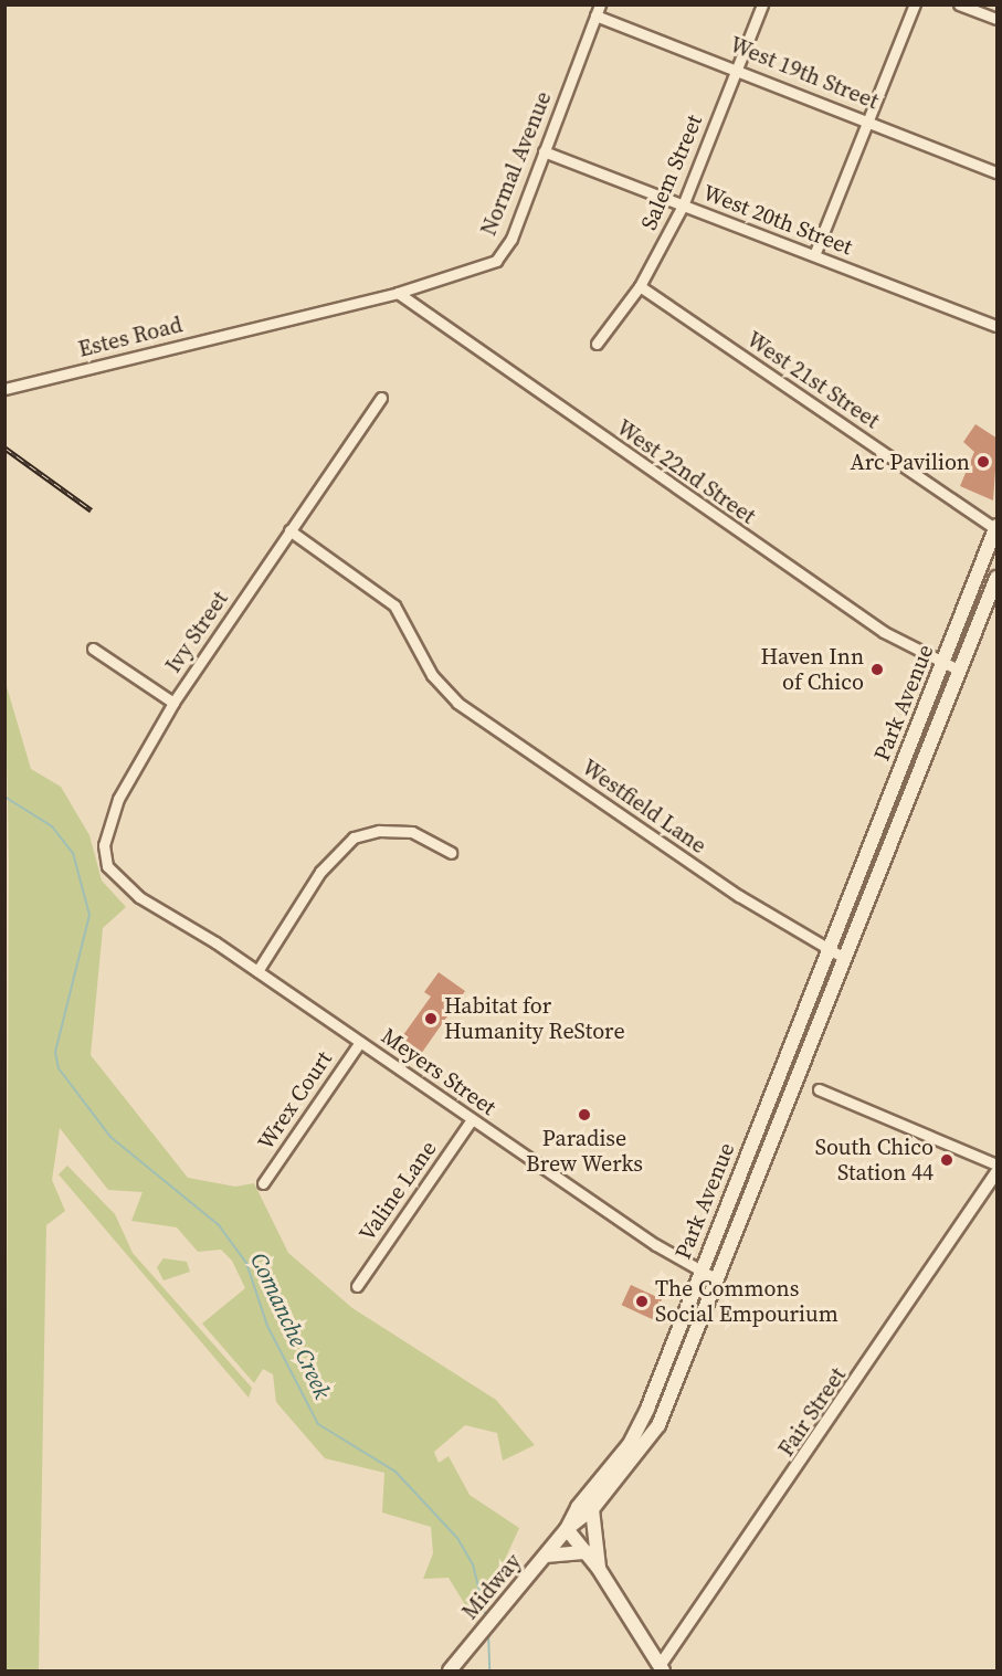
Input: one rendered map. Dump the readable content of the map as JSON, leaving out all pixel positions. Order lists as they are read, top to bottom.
{
  "streets": {
    "main road": ["Park Avenue", "Midway"],
    "street": [
      "West 19th Street",
      "Normal Avenue",
      "Salem Street",
      "West 20th Street",
      "Estes Road",
      "West 21st Street",
      "West 22nd Street",
      "Ivy Street",
      "Westfield Lane",
      "Meyers Street",
      "Wrex Court",
      "Valine Lane",
      "Fair Street"
    ]
  },
  "crossings": [
    ["West 19th Street", "Normal Avenue"],
    ["West 19th Street", "Salem Street"],
    ["Normal Avenue", "West 20th Street"],
    ["Normal Avenue", "Estes Road"],
    ["Normal Avenue", "West 22nd Street"],
    ["Salem Street", "West 20th Street"],
    ["Salem Street", "West 21st Street"],
    ["West 21st Street", "Park Avenue"],
    ["West 22nd Street", "Park Avenue"],
    ["Ivy Street", "Westfield Lane"],
    ["Ivy Street", "Meyers Street"],
    ["Park Avenue", "Westfield Lane"],
    ["Park Avenue", "Meyers Street"],
    ["Park Avenue", "Midway"],
    ["Meyers Street", "Wrex Court"],
    ["Meyers Street", "Valine Lane"]
  ],
  "water": ["Comanche Creek"],
  "places": [
    "Arc Pavilion",
    "Haven Inn of Chico",
    "Habitat for Humanity ReStore",
    "Paradise Brew Werks",
    "South Chico Station 44",
    "The Commons Social Empourium"
  ]
}
